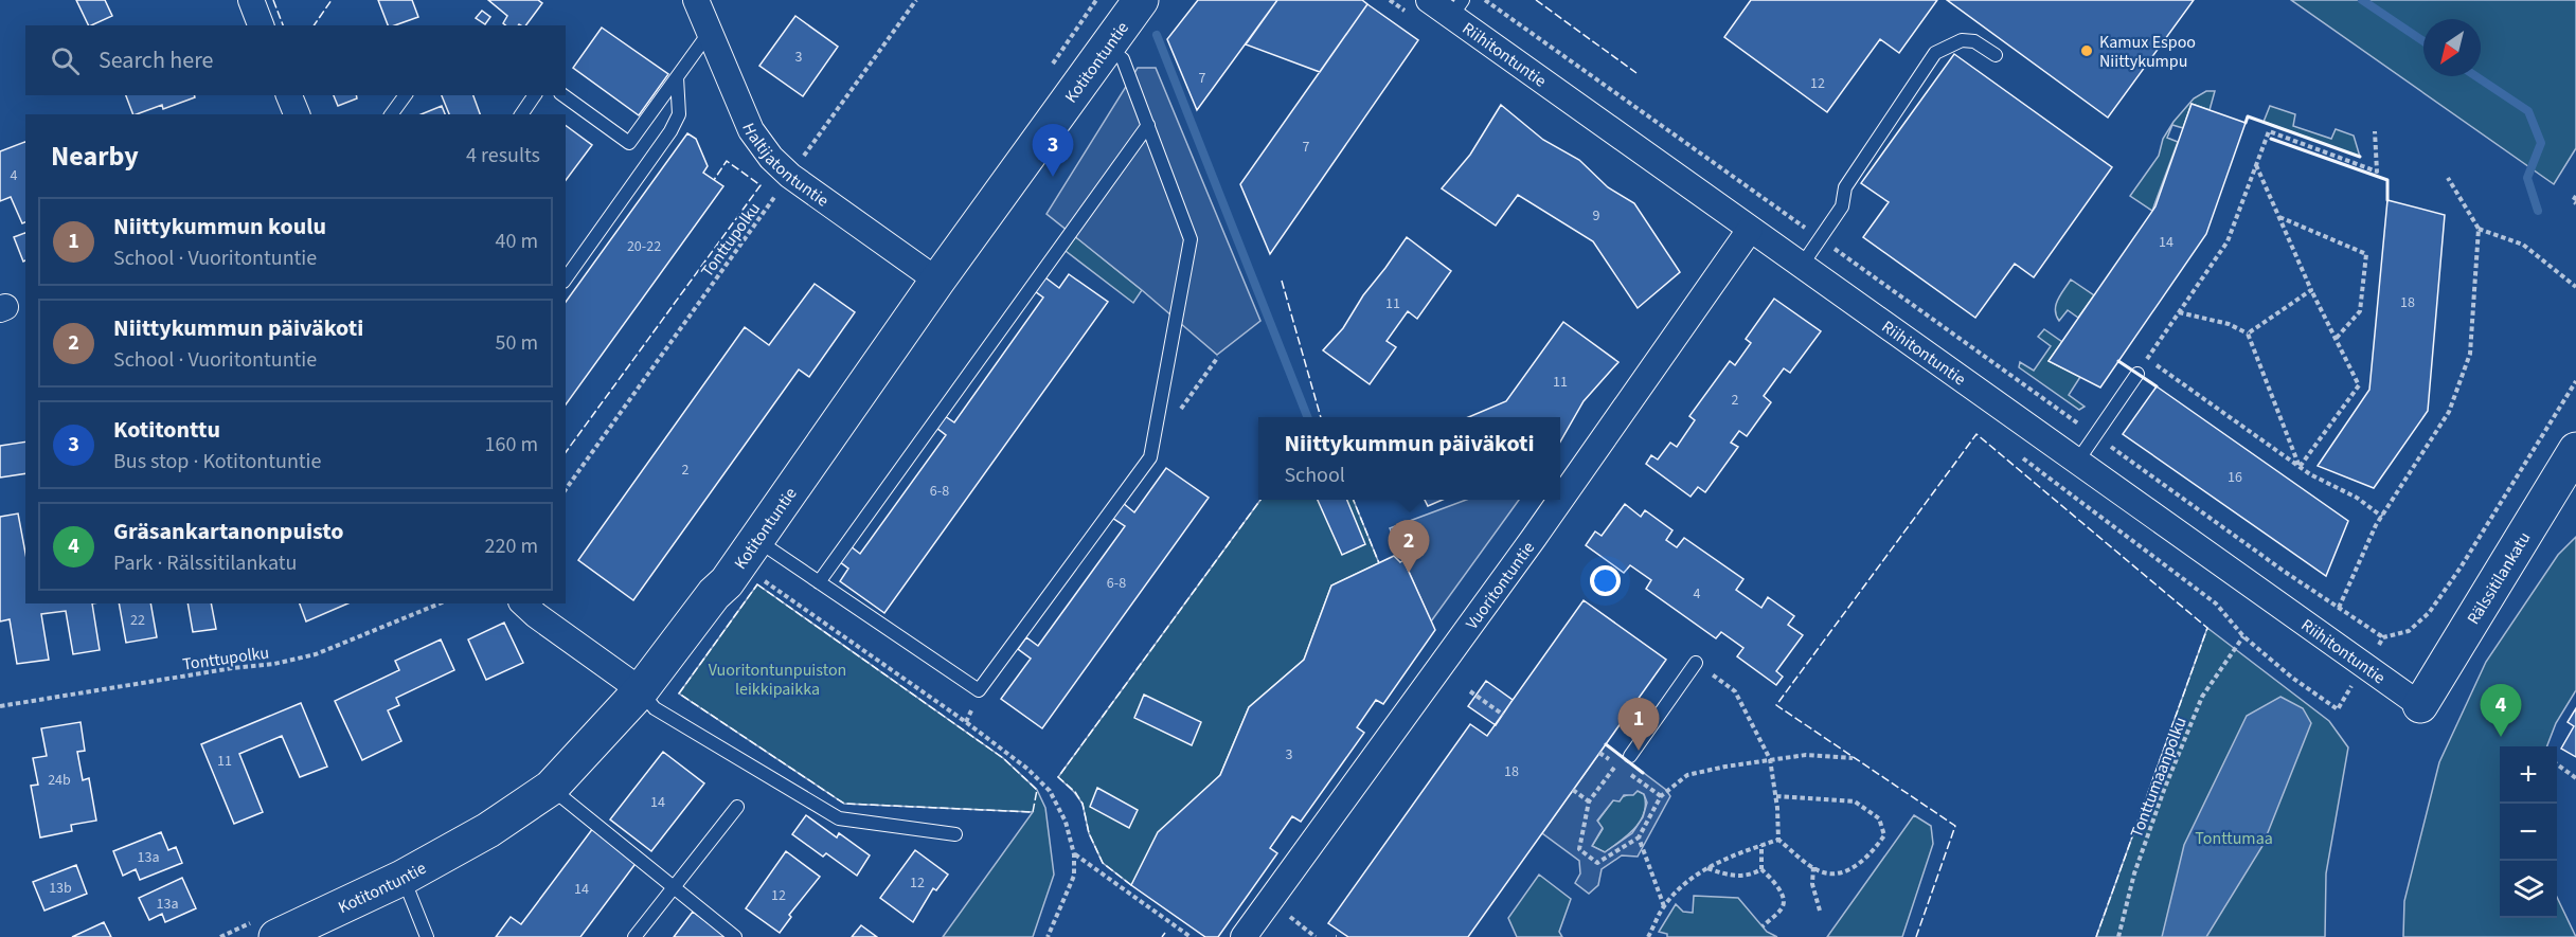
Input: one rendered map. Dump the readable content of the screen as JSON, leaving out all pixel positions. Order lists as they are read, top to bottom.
{
  "streets": {
    "street": [
      "Riihitontuntie",
      "Kotitontuntie",
      "Haltijatontuntie",
      "Rälssitilankatu",
      "Vuoritontuntie"
    ],
    "path": ["Tonttupolku", "Tonttumaanpolku"]
  },
  "crossings": [
    ["Riihitontuntie", "Rälssitilankatu"],
    ["Riihitontuntie", "Vuoritontuntie"],
    ["Kotitontuntie", "Haltijatontuntie"],
    ["Haltijatontuntie", "Tonttupolku"]
  ],
  "parks": ["Vuoritontunpuiston leikkipaikka", "Tonttumaa"],
  "places": ["Kamux Espoo Niittykumpu"],
  "house_numbers": [
    "3",
    "7",
    "12",
    "7",
    "4",
    "9",
    "14",
    "20-22",
    "18",
    "11",
    "11",
    "2",
    "2",
    "16",
    "6-8",
    "6-8",
    "4",
    "22",
    "3",
    "11",
    "18",
    "24b",
    "14",
    "13a",
    "12",
    "13b",
    "14",
    "12",
    "13a"
  ],
  "north": "bottom left",
  "page": {
    "search": "Search here",
    "heading": ["Nearby", "4 results"],
    "pins": [
      "3",
      "2",
      "4",
      "1"
    ],
    "list": [
      {
        "mark": "1",
        "name": "Niittykummun koulu",
        "note": "School · Vuoritontuntie",
        "value": "40 m"
      },
      {
        "mark": "2",
        "name": "Niittykummun päiväkoti",
        "note": "School · Vuoritontuntie",
        "value": "50 m"
      },
      {
        "mark": "3",
        "name": "Kotitonttu",
        "note": "Bus stop · Kotitontuntie",
        "value": "160 m"
      },
      {
        "mark": "4",
        "name": "Gräsankartanonpuisto",
        "note": "Park · Rälssitilankatu",
        "value": "220 m"
      }
    ],
    "popup": ["Niittykummun päiväkoti", "School"],
    "map_buttons": ["+", "−"]
  }
}
